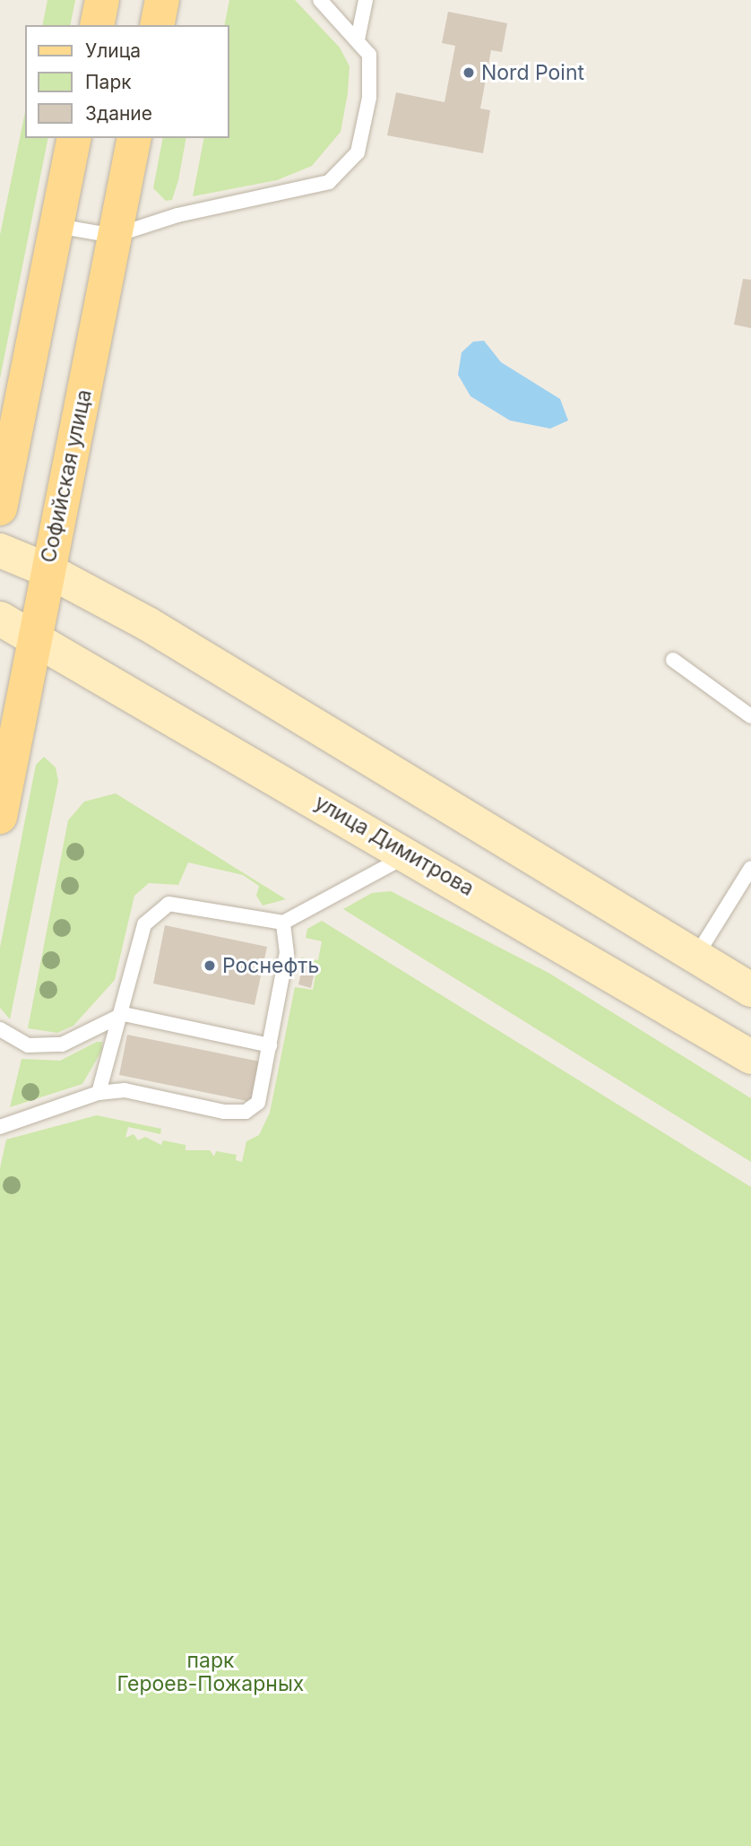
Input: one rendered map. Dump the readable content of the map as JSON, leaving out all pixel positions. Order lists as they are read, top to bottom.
{
  "streets": {
    "main road": ["Софийская улица"],
    "street": ["улица Димитрова"]
  },
  "crossings": [
    ["Софийская улица", "улица Димитрова"]
  ],
  "parks": ["парк Героев-Пожарных"],
  "places": ["Nord Point", "Роснефть"],
  "legend": ["Улица", "Парк", "Здание"]
}
